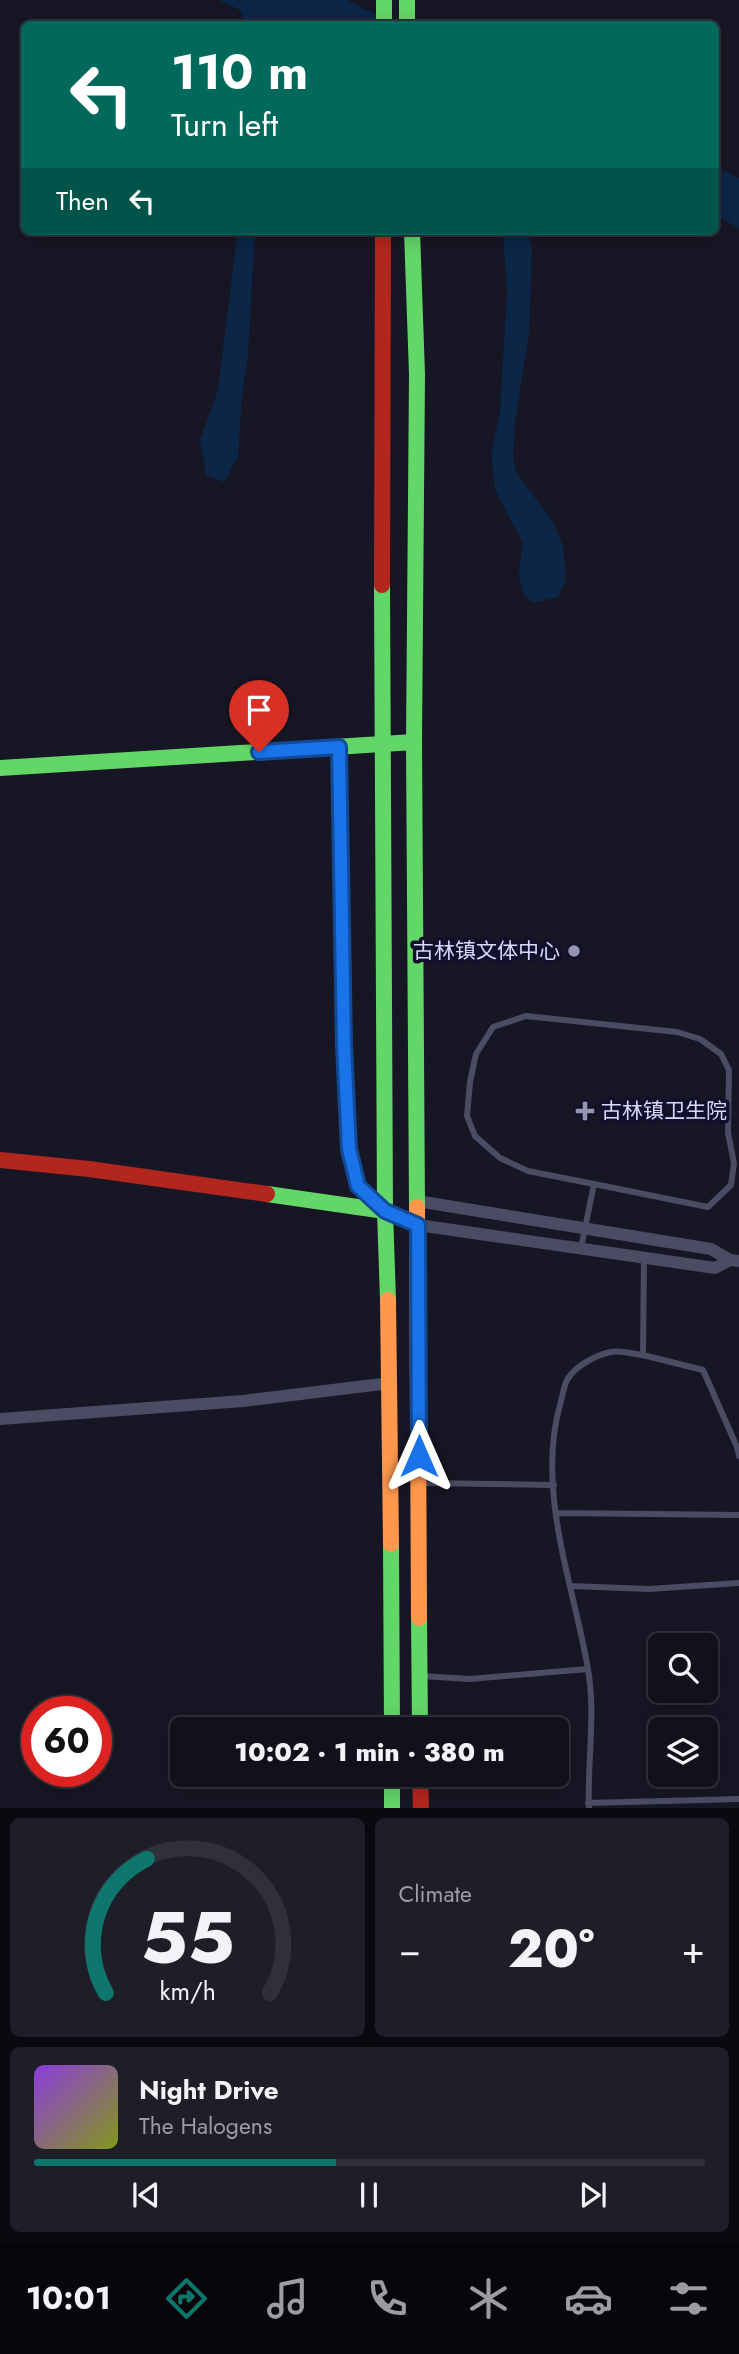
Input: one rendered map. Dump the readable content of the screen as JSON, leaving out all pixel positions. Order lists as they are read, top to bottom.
{
  "places": {
    "other": ["古林镇文体中心"],
    "health": ["古林镇卫生院"]
  },
  "page": {
    "turn": ["110 m", "Turn left"],
    "then": "Then",
    "limit": "60",
    "trip": "10:02 · 1 min · 380 m",
    "tile": "Climate",
    "heat": ["−", "20°", "+"],
    "song": ["Night Drive", "The Halogens"],
    "tabs": "10:01",
    "gauge": ["55", "km/h"]
  }
}
